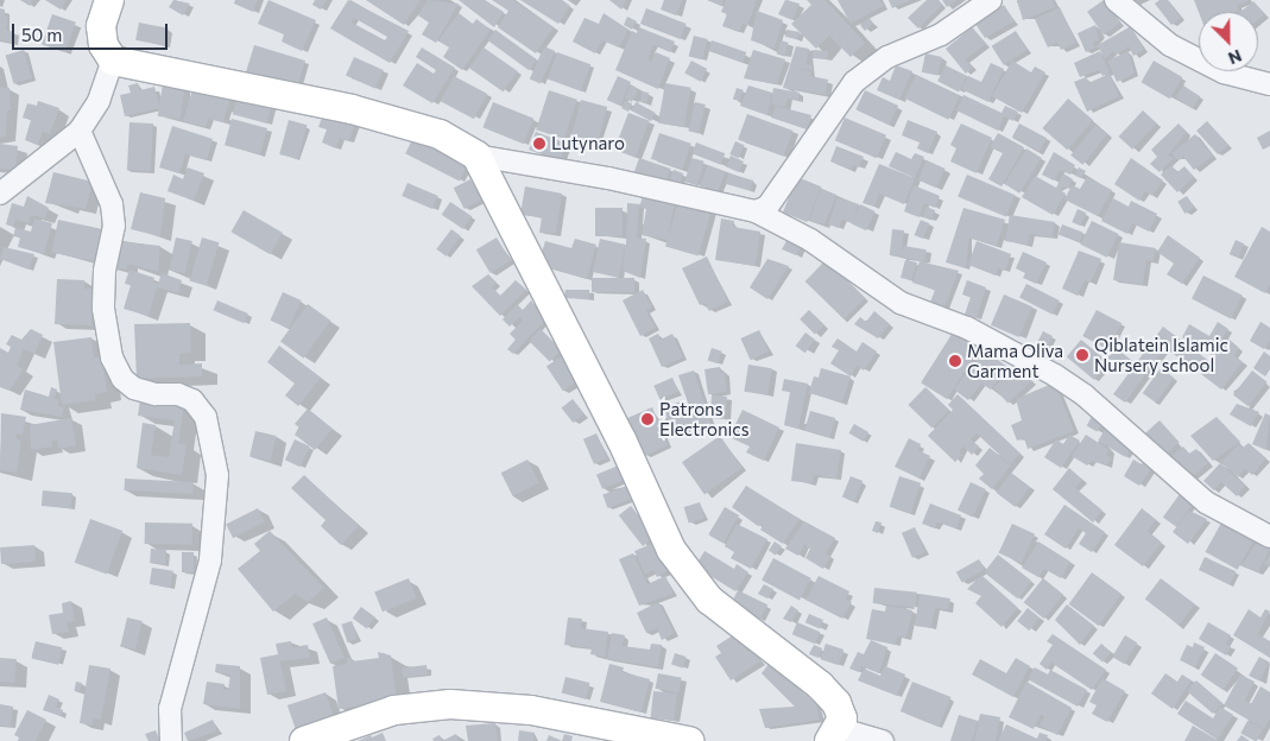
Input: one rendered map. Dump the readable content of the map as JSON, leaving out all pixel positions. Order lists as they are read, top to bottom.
{
  "places": [
    "Lutynaro",
    "Qiblatein Islamic Nursery school",
    "Mama Oliva Garment",
    "Patrons Electronics"
  ],
  "scale_bar": "50 m",
  "north": "bottom right"
}
